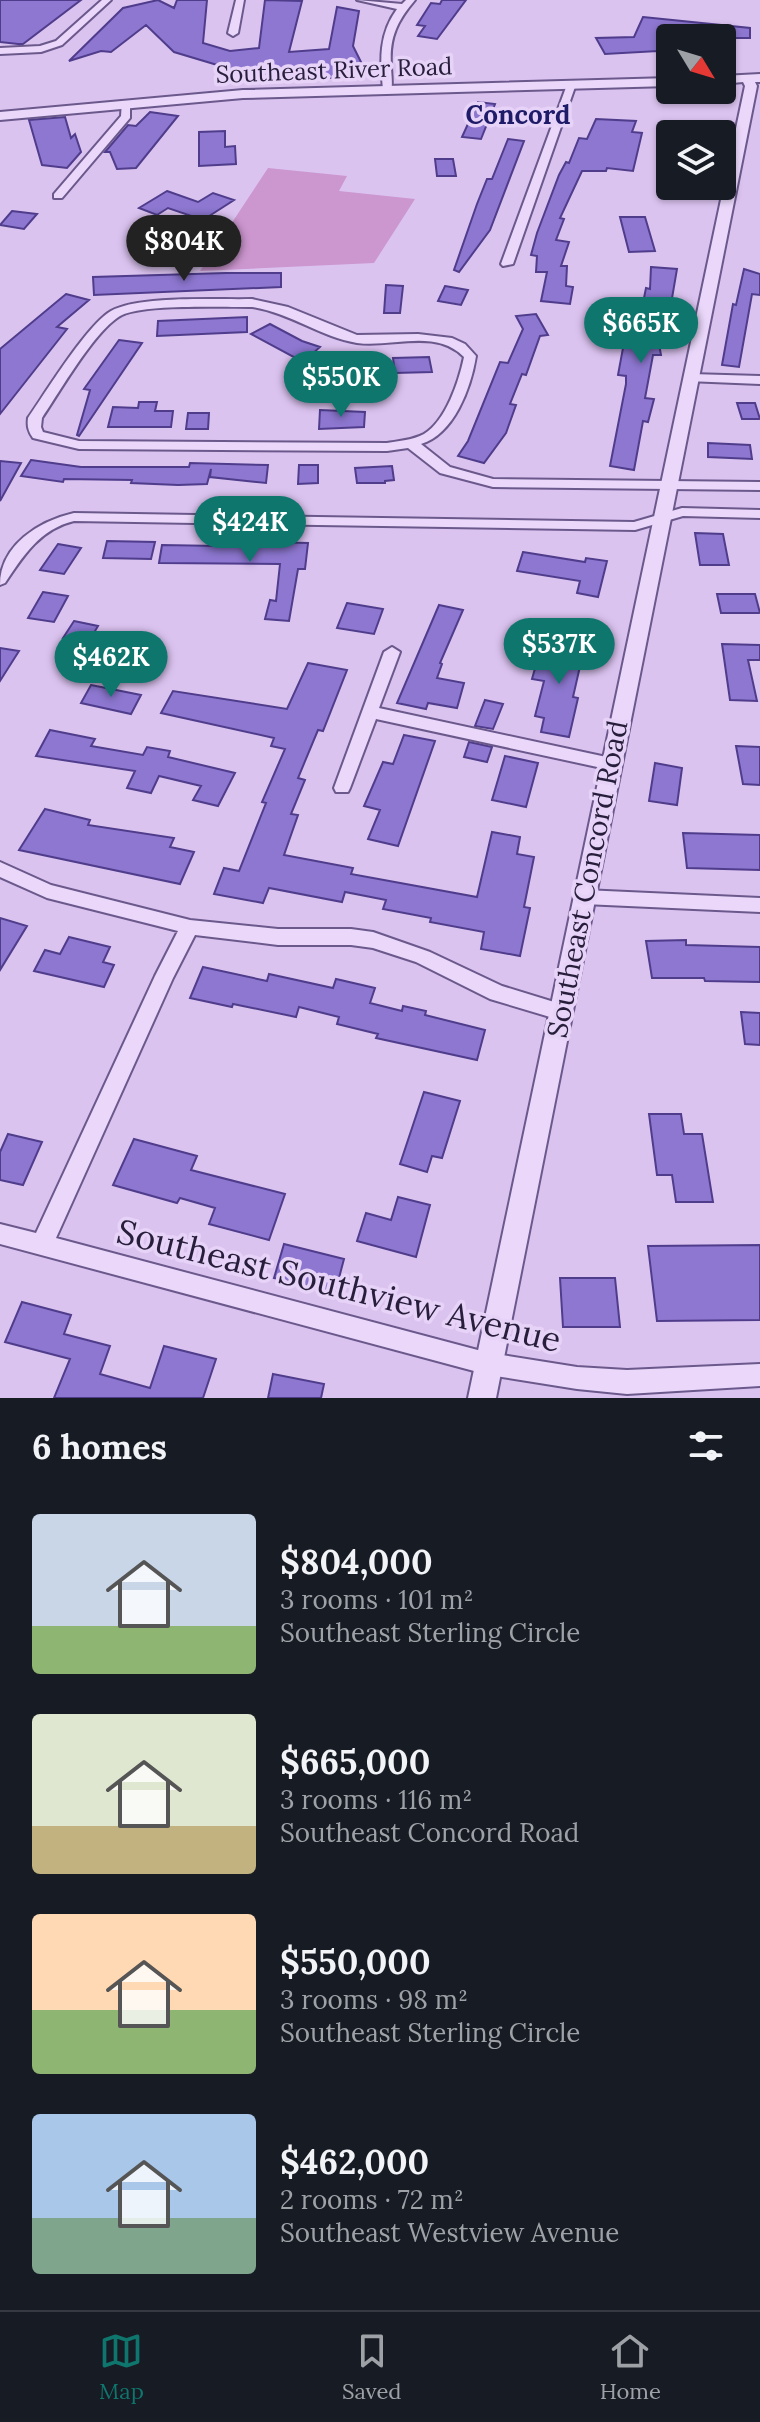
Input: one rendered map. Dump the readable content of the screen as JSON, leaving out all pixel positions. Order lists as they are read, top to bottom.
{
  "streets": {
    "street": ["Southeast River Road", "Southeast Concord Road", "Southeast Southview Avenue"]
  },
  "crossings": [
    ["Southeast Concord Road", "Southeast Southview Avenue"]
  ],
  "districts": ["Concord"],
  "north": "bottom right",
  "page": {
    "price": [
      "$804K",
      "$665K",
      "$550K",
      "$424K",
      "$537K",
      "$462K"
    ],
    "heading": "6 homes",
    "list": [
      {
        "name": "$804,000",
        "note": "3 rooms · 101 m² · Southeast Sterling Circle"
      },
      {
        "name": "$665,000",
        "note": "3 rooms · 116 m² · Southeast Concord Road"
      },
      {
        "name": "$550,000",
        "note": "3 rooms · 98 m² · Southeast Sterling Circle"
      },
      {
        "name": "$462,000",
        "note": "2 rooms · 72 m² · Southeast Westview Avenue"
      }
    ],
    "tabs": ["Map", "Saved", "Home"]
  }
}
